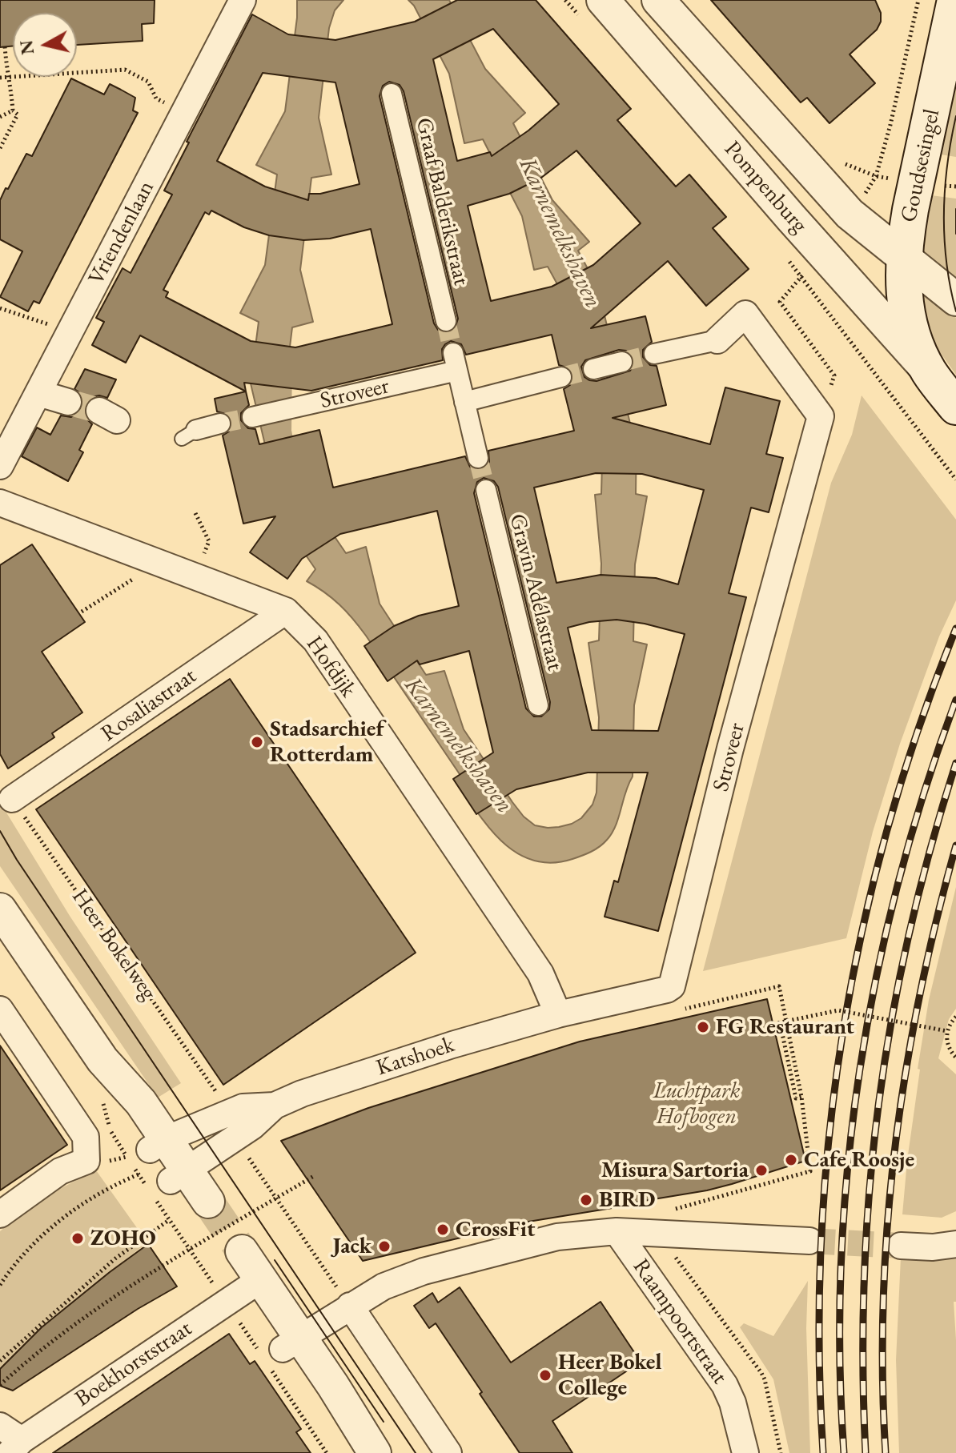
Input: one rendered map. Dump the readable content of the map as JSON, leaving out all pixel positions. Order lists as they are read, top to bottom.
{
  "streets": {
    "main road": ["Goudsesingel", "Pompenburg"],
    "street": [
      "Graaf Balderikstraat",
      "Vriendenlaan",
      "Stroveer",
      "Gravin Adélastraat",
      "Hofdijk",
      "Rosaliastraat",
      "Katshoek",
      "Raampoortstraat",
      "Boekhorststraat"
    ],
    "path": ["Heer Bokelweg"]
  },
  "crossings": [
    ["Goudsesingel", "Pompenburg"],
    ["Hofdijk", "Rosaliastraat"],
    ["Hofdijk", "Katshoek"],
    ["Rosaliastraat", "Heer Bokelweg"],
    ["Heer Bokelweg", "Katshoek"]
  ],
  "water": ["Karnemelkshaven"],
  "parks": ["Luchtpark Hofbogen"],
  "places": [
    "Stadsarchief Rotterdam",
    "FG Restaurant",
    "Cafe Roosje",
    "Misura Sartoria",
    "BIRD",
    "CrossFit",
    "ZOHO",
    "Jack",
    "Heer Bokel College"
  ],
  "north": "left"
}
